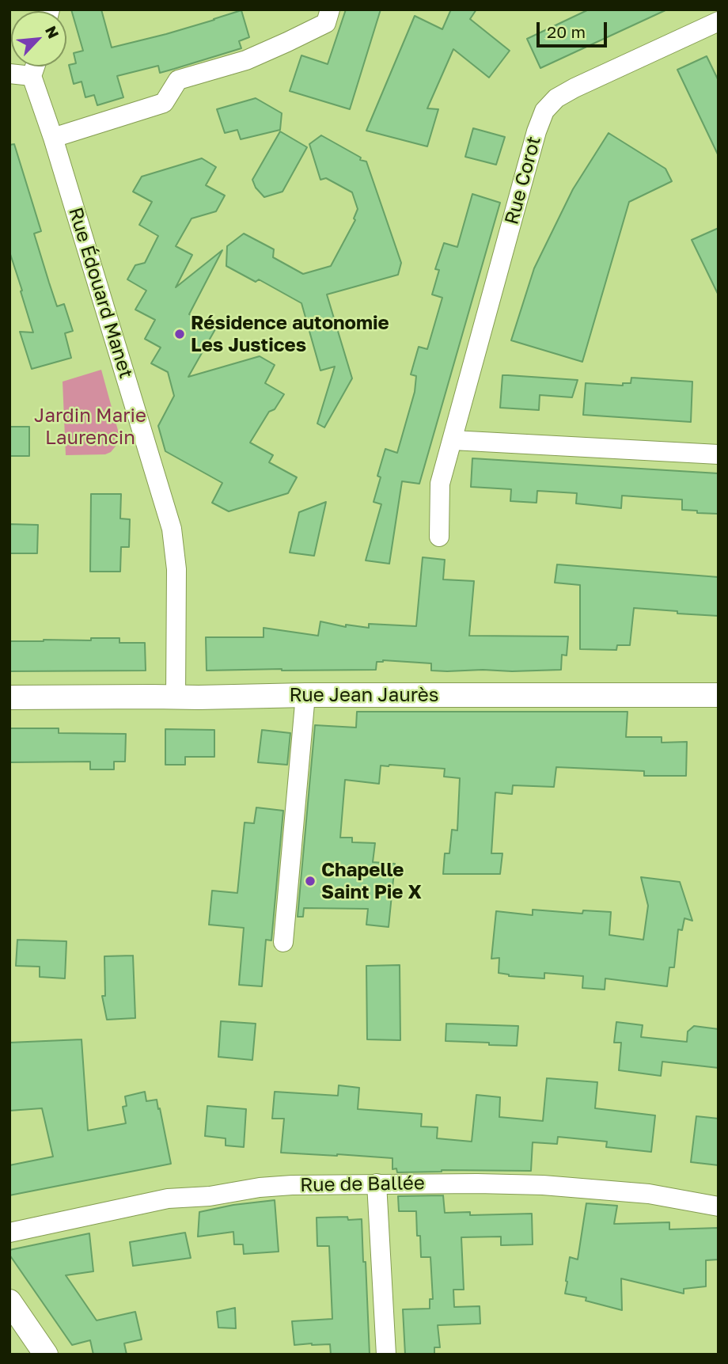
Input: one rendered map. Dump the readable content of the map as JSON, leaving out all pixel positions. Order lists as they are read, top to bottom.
{
  "streets": {
    "street": [
      "Rue Corot",
      "Rue Édouard Manet",
      "Rue Jean Jaurès",
      "Rue de Ballée"
    ]
  },
  "crossings": [
    ["Rue Édouard Manet", "Rue Jean Jaurès"]
  ],
  "parks": ["Jardin Marie Laurencin"],
  "places": ["Résidence autonomie Les Justices", "Chapelle Saint Pie X"],
  "scale_bar": "20 m",
  "north": "top right"
}
